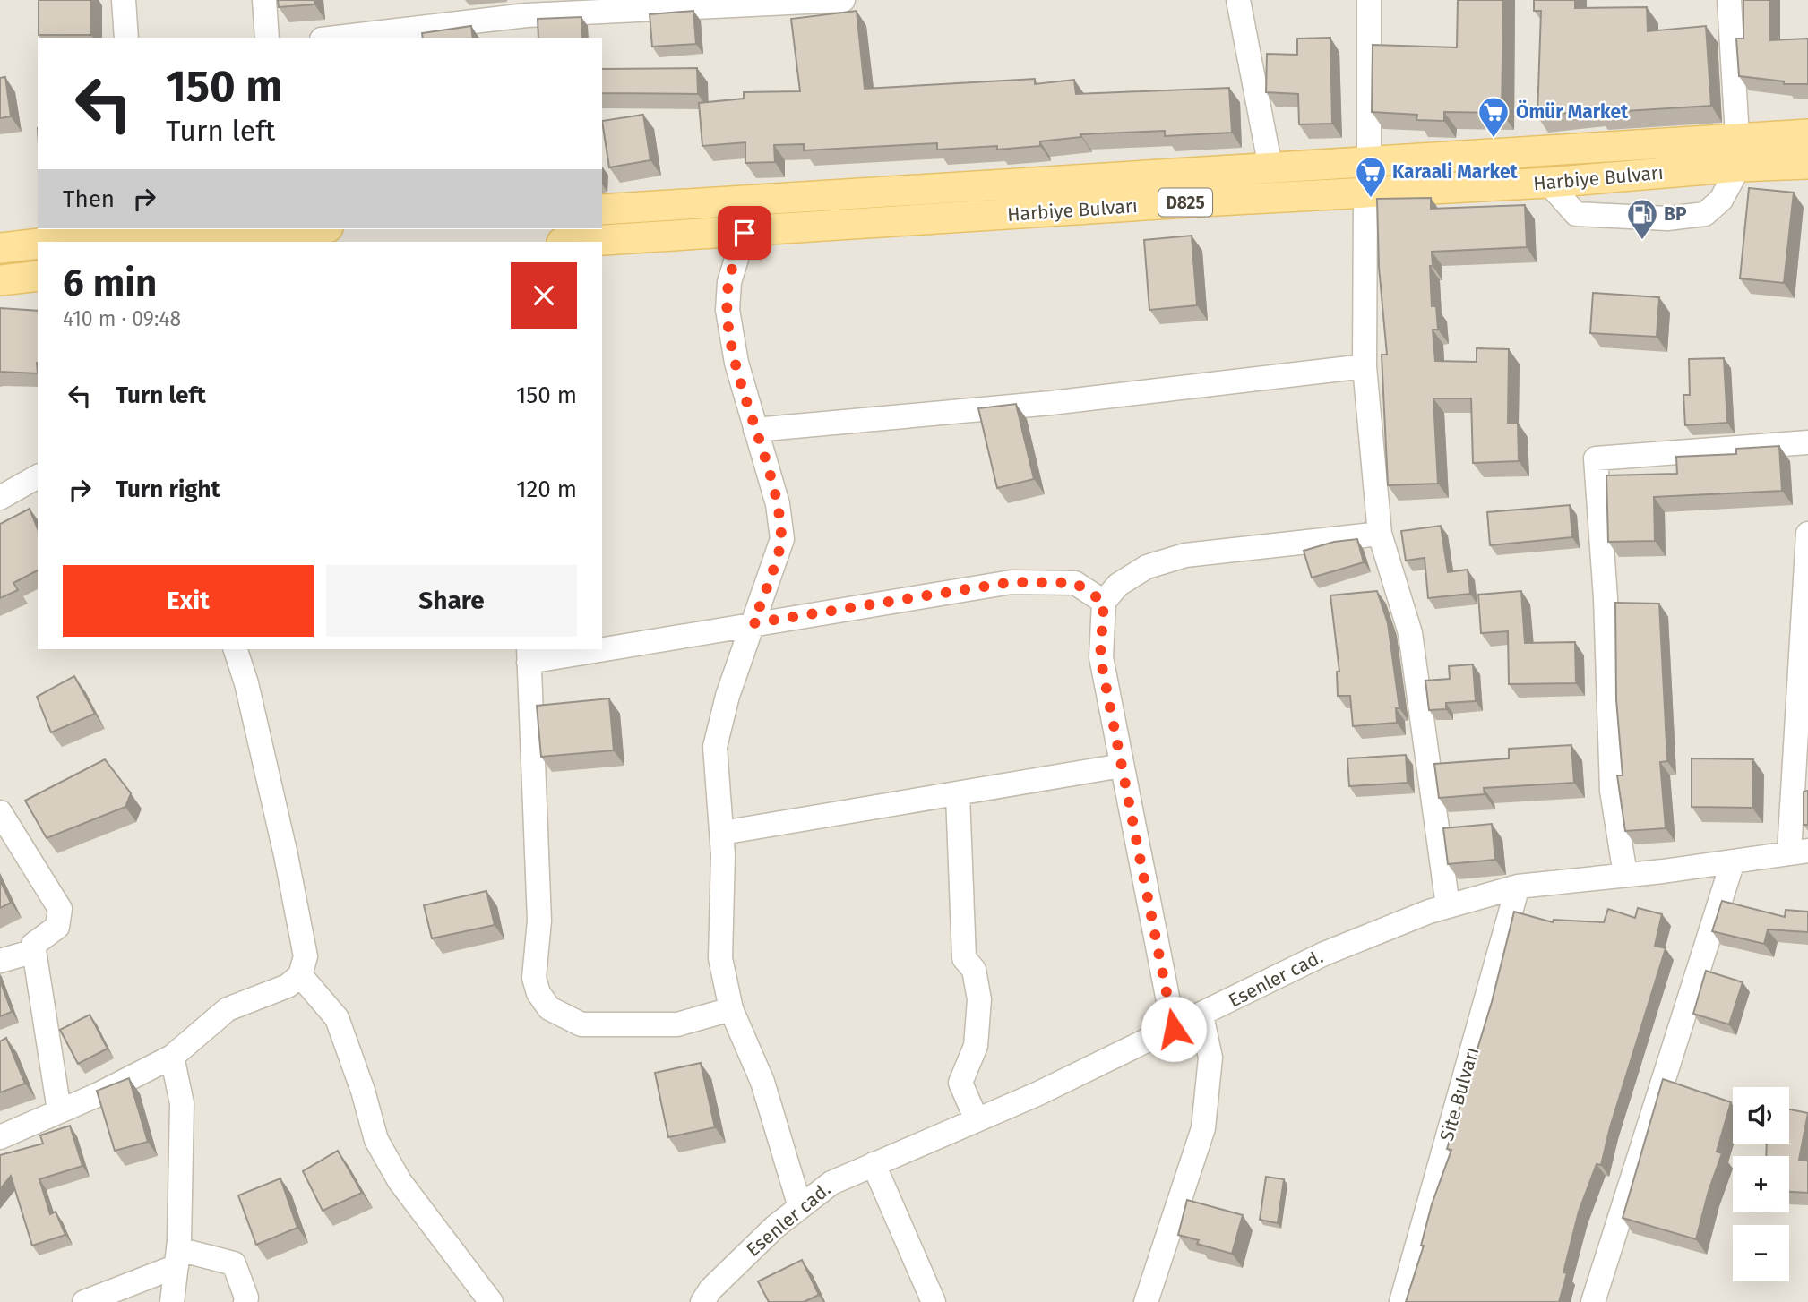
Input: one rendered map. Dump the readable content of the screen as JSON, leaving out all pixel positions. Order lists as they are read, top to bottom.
{
  "streets": {
    "main road": ["Harbiye Bulvarı", "D825"],
    "street": ["Esenler cad.", "Site Bulvarı"]
  },
  "crossings": [
    ["Esenler cad.", "Site Bulvarı"]
  ],
  "places": {
    "supermarket": ["Ömür Market", "Karaali Market"],
    "fuel station": ["BP"]
  },
  "page": {
    "turn": ["150 m", "Turn left"],
    "then": "Then",
    "heading": ["6 min", "410 m · 09:48"],
    "list": [
      {
        "name": "Turn left",
        "value": "150 m"
      },
      {
        "name": "Turn right",
        "value": "120 m"
      }
    ],
    "buttons": ["Exit", "Share"],
    "map_buttons": ["+", "−"]
  }
}
